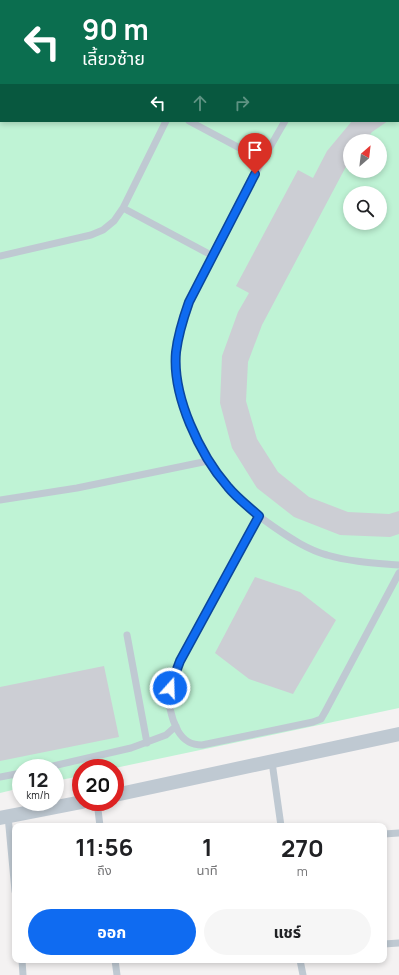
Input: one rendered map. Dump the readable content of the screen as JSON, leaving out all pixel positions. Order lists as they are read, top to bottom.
{
  "north": "top right",
  "page": {
    "turn": ["90 m", "เลี้ยวซ้าย"],
    "speed": "12 km/h",
    "limit": "20",
    "eta": [
      "11:56",
      "ถึง",
      "1",
      "นาที",
      "270",
      "m"
    ],
    "buttons": ["ออก", "แชร์"]
  }
}
